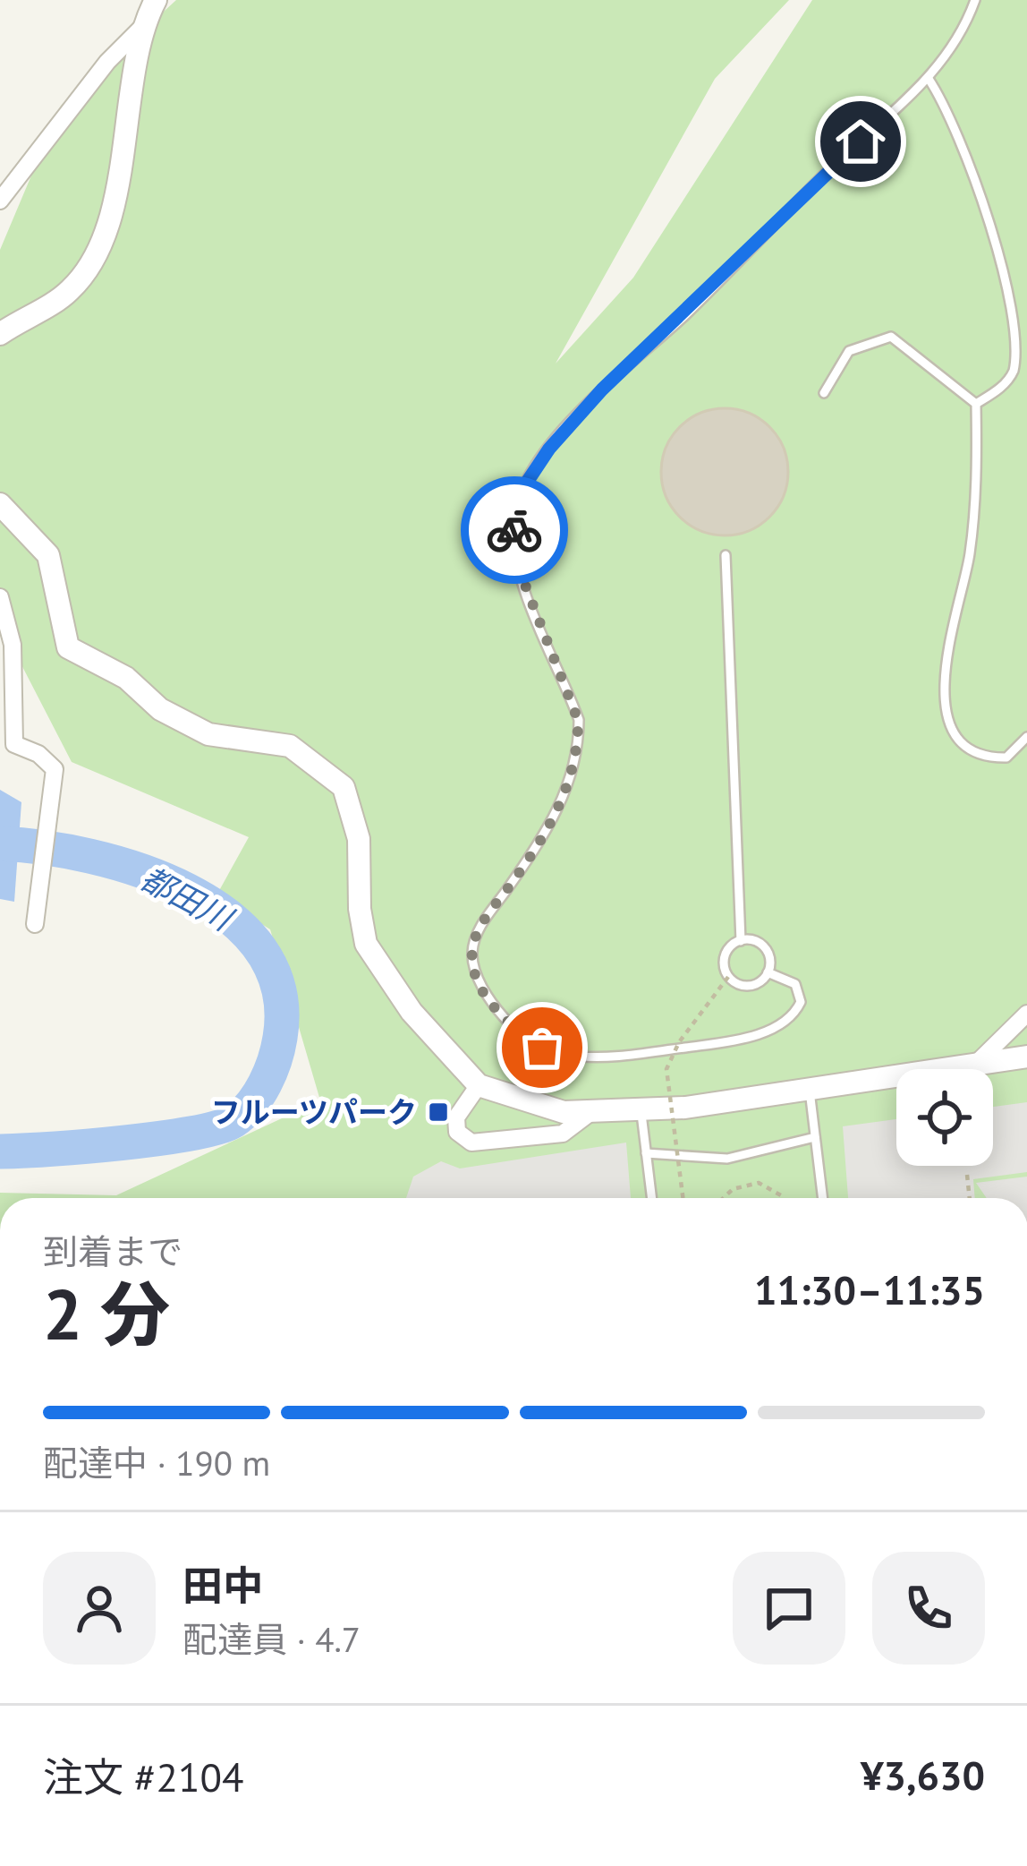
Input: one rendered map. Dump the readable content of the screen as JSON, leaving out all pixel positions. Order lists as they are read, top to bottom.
{
  "water": ["都田川"],
  "places": {
    "transit": ["フルーツパーク"]
  },
  "page": {
    "heading": ["2 分", "到着まで", "11:30–11:35"],
    "panel": [
      "田中",
      "配達員 · 4.7",
      "注文 #2104",
      "¥3,630"
    ],
    "bar": "配達中 · 190 m"
  }
}
